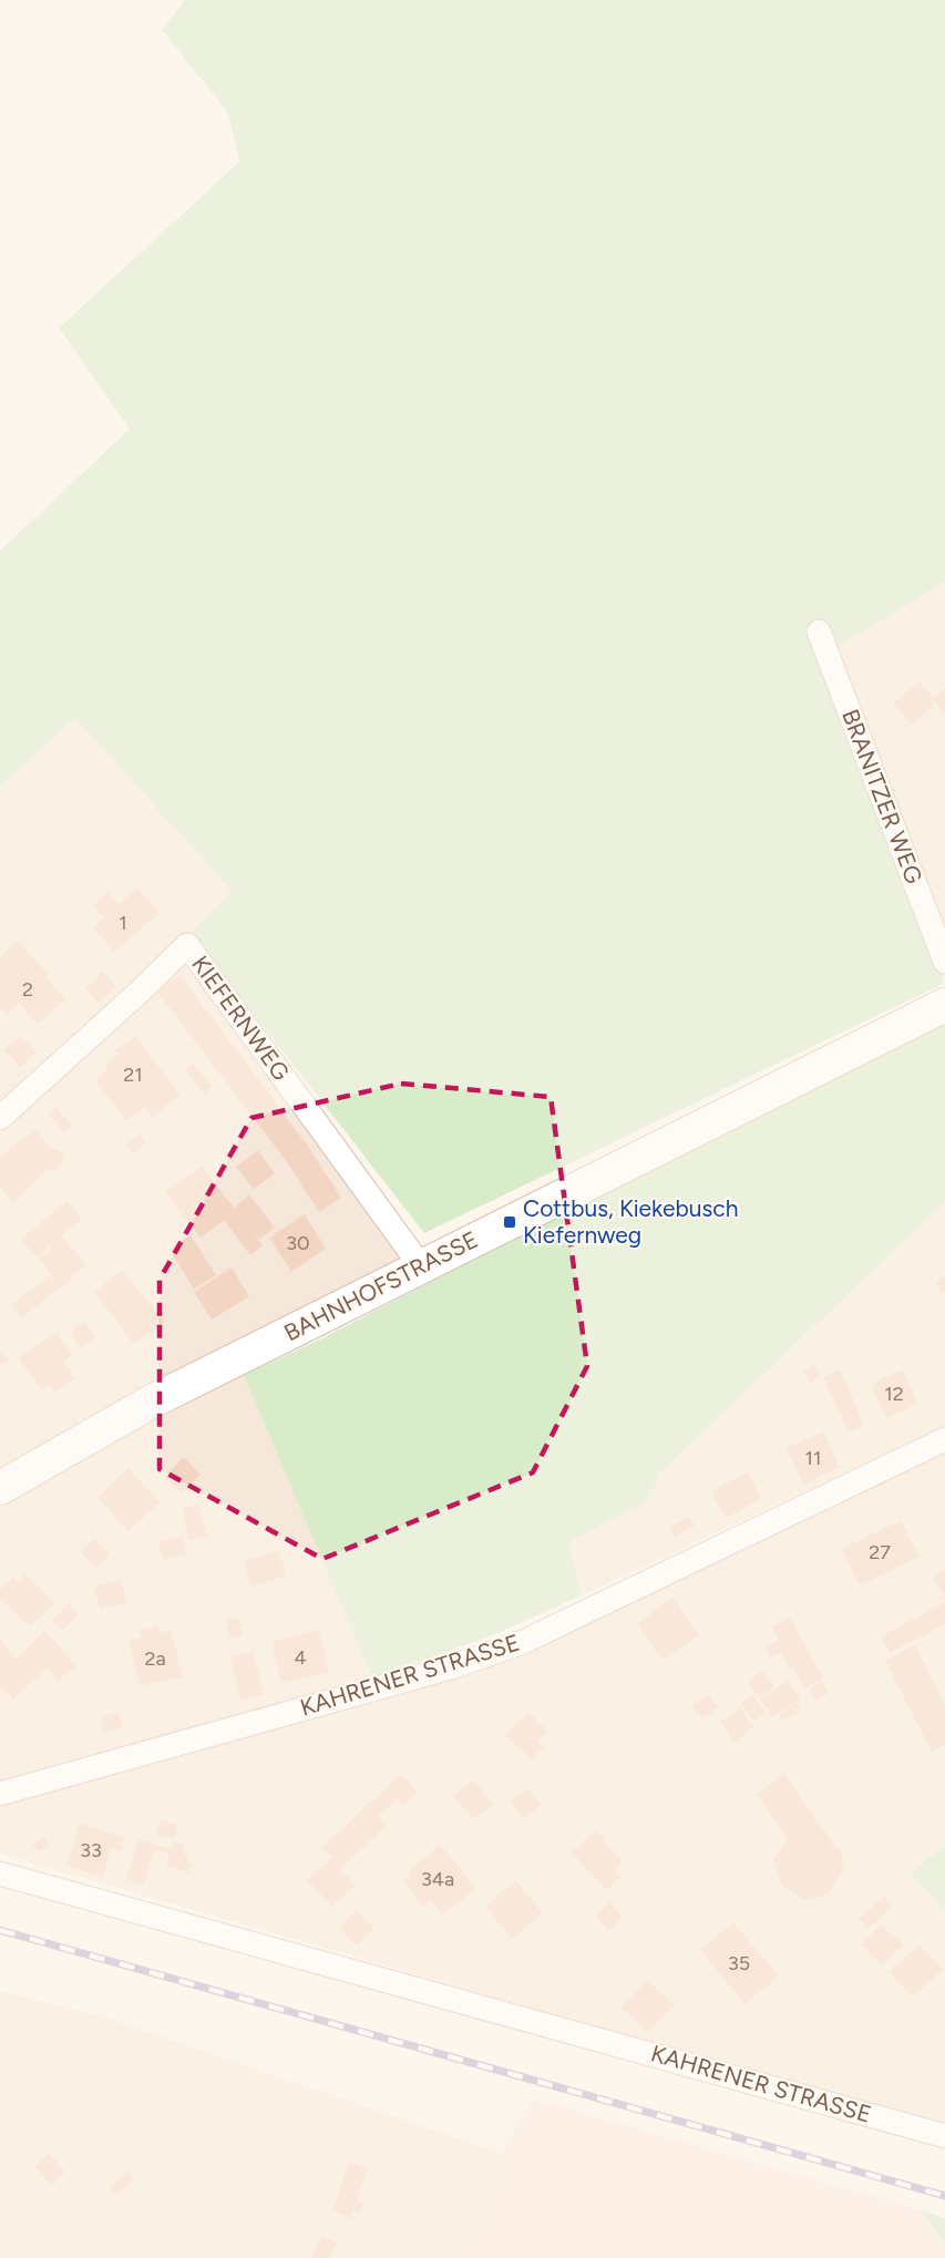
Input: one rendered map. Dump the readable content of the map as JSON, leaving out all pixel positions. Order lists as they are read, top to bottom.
{
  "streets": {
    "main road": ["BAHNHOFSTRASSE"],
    "street": ["BRANITZER WEG", "KIEFERNWEG", "KAHRENER STRASSE"]
  },
  "crossings": [
    ["KIEFERNWEG", "BAHNHOFSTRASSE"]
  ],
  "places": {
    "transit": ["Cottbus, Kiekebusch Kiefernweg"]
  },
  "house_numbers": [
    "1",
    "2",
    "21",
    "30",
    "12",
    "11",
    "27",
    "4",
    "2a",
    "33",
    "34a",
    "35"
  ]
}
